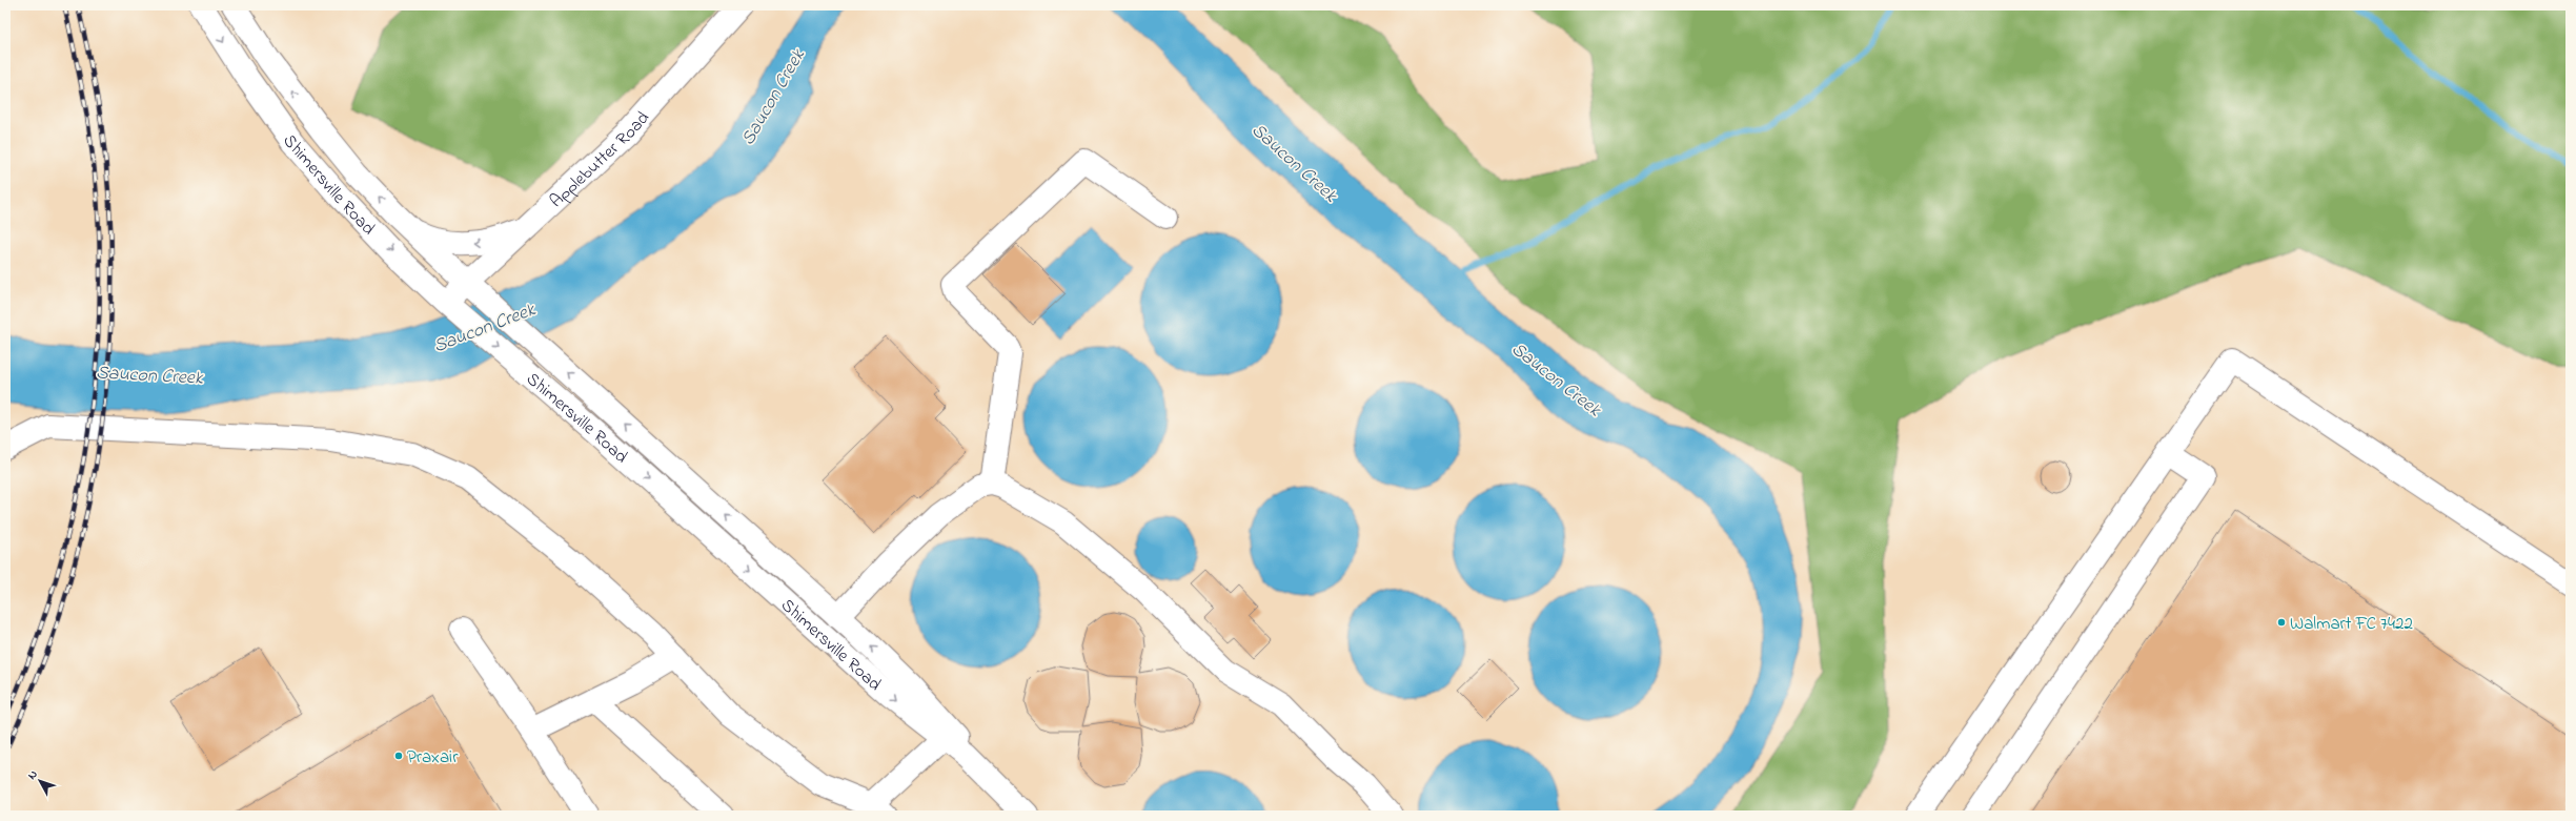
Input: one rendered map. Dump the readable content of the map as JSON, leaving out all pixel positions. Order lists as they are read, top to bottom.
{
  "streets": {
    "street": ["Applebutter Road", "Shimersville Road"]
  },
  "crossings": [
    ["Applebutter Road", "Shimersville Road"]
  ],
  "water": ["Saucon Creek"],
  "places": ["Walmart FC 7422", "Praxair"],
  "north": "top left"
}
